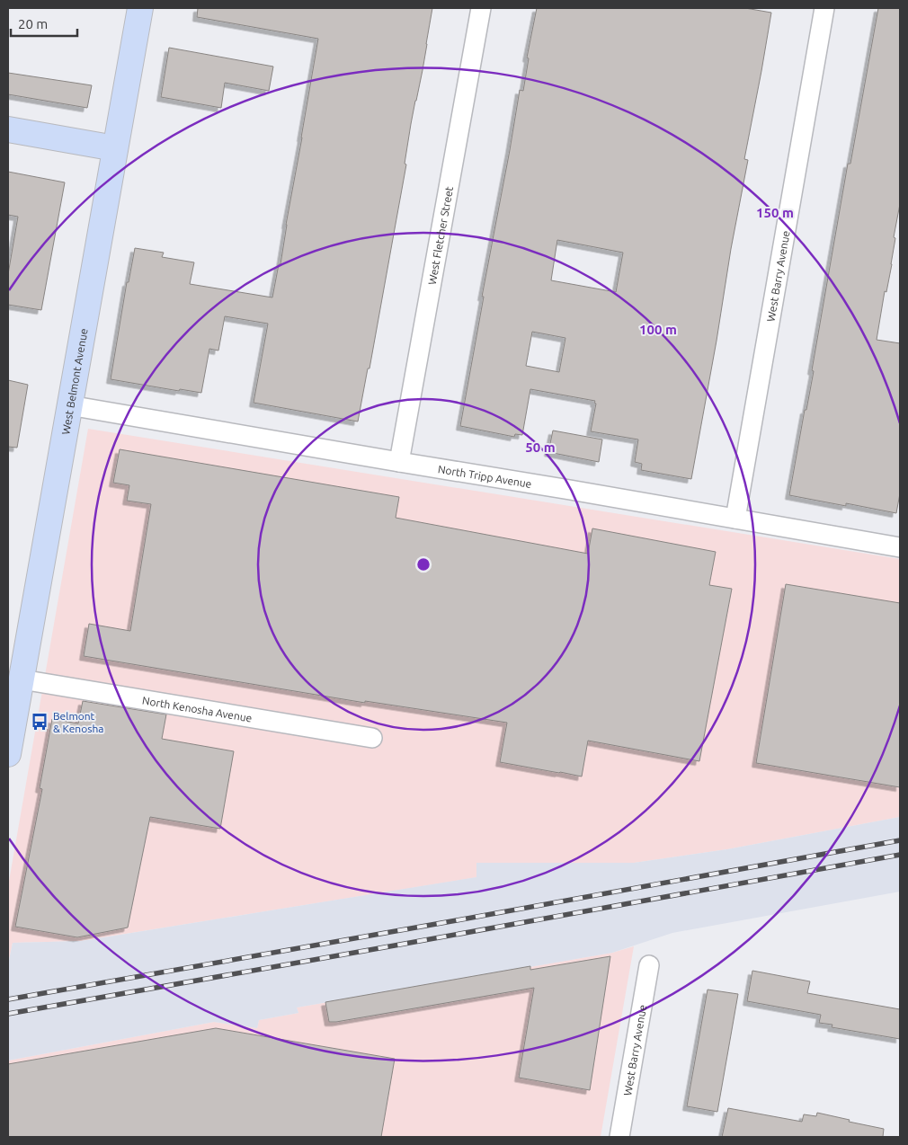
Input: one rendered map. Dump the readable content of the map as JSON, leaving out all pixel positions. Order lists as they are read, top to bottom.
{
  "streets": {
    "main road": ["West Belmont Avenue"],
    "street": [
      "West Fletcher Street",
      "West Barry Avenue",
      "North Tripp Avenue",
      "North Kenosha Avenue"
    ]
  },
  "crossings": [
    ["West Fletcher Street", "North Tripp Avenue"],
    ["West Barry Avenue", "North Tripp Avenue"],
    ["West Belmont Avenue", "North Tripp Avenue"],
    ["West Belmont Avenue", "North Kenosha Avenue"]
  ],
  "places": {
    "bus stop": ["Belmont & Kenosha"]
  },
  "scale_bar": "20 m",
  "rings": ["150 m", "100 m", "50 m"]
}
